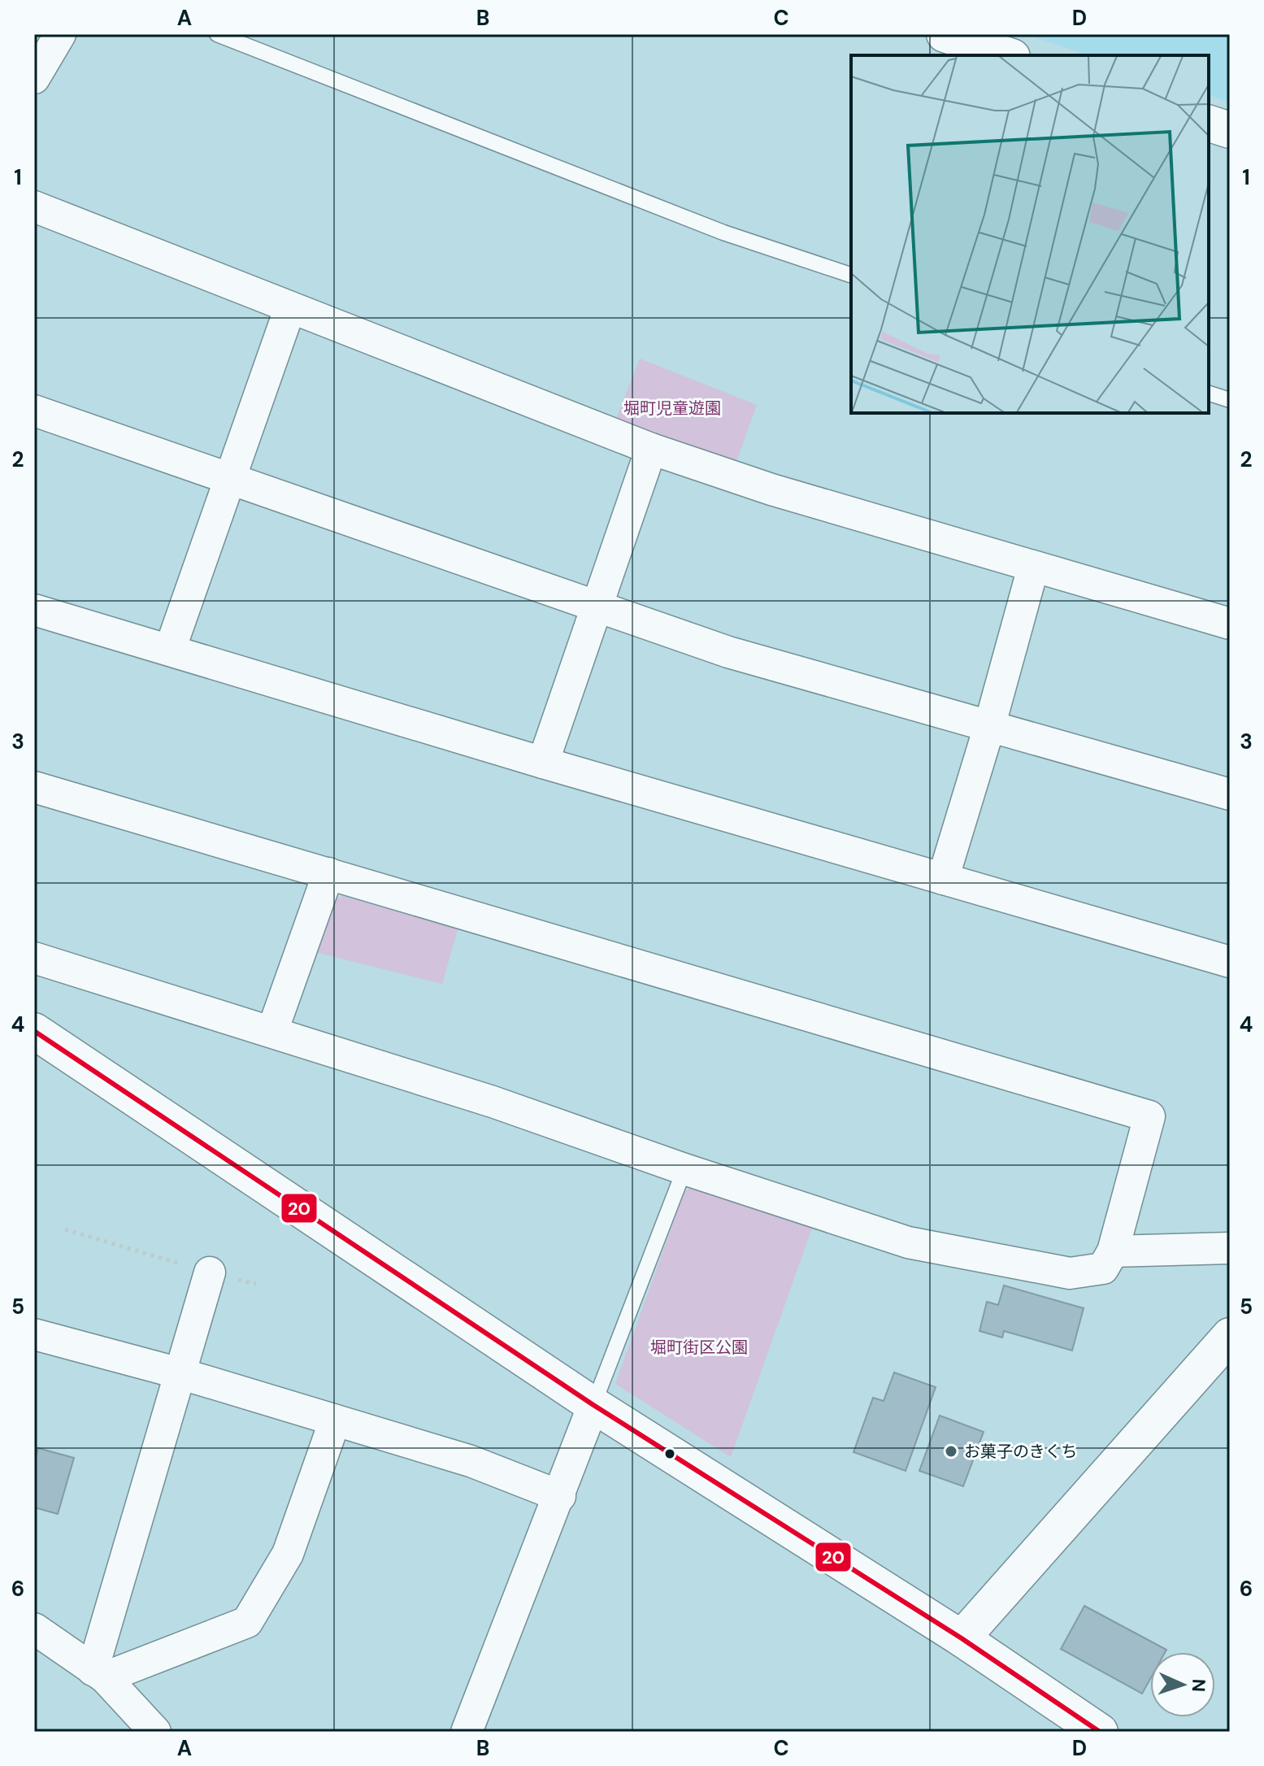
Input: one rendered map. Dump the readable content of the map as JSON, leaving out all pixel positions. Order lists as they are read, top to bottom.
{
  "parks": ["堀町児童遊園", "堀町街区公園"],
  "places": ["お菓子のきくち"],
  "lines": ["transit line 20"],
  "north": "right",
  "grid": {
    "columns": [
      "A",
      "B",
      "C",
      "D"
    ],
    "rows": [
      "1",
      "2",
      "3",
      "4",
      "5",
      "6"
    ]
  }
}
